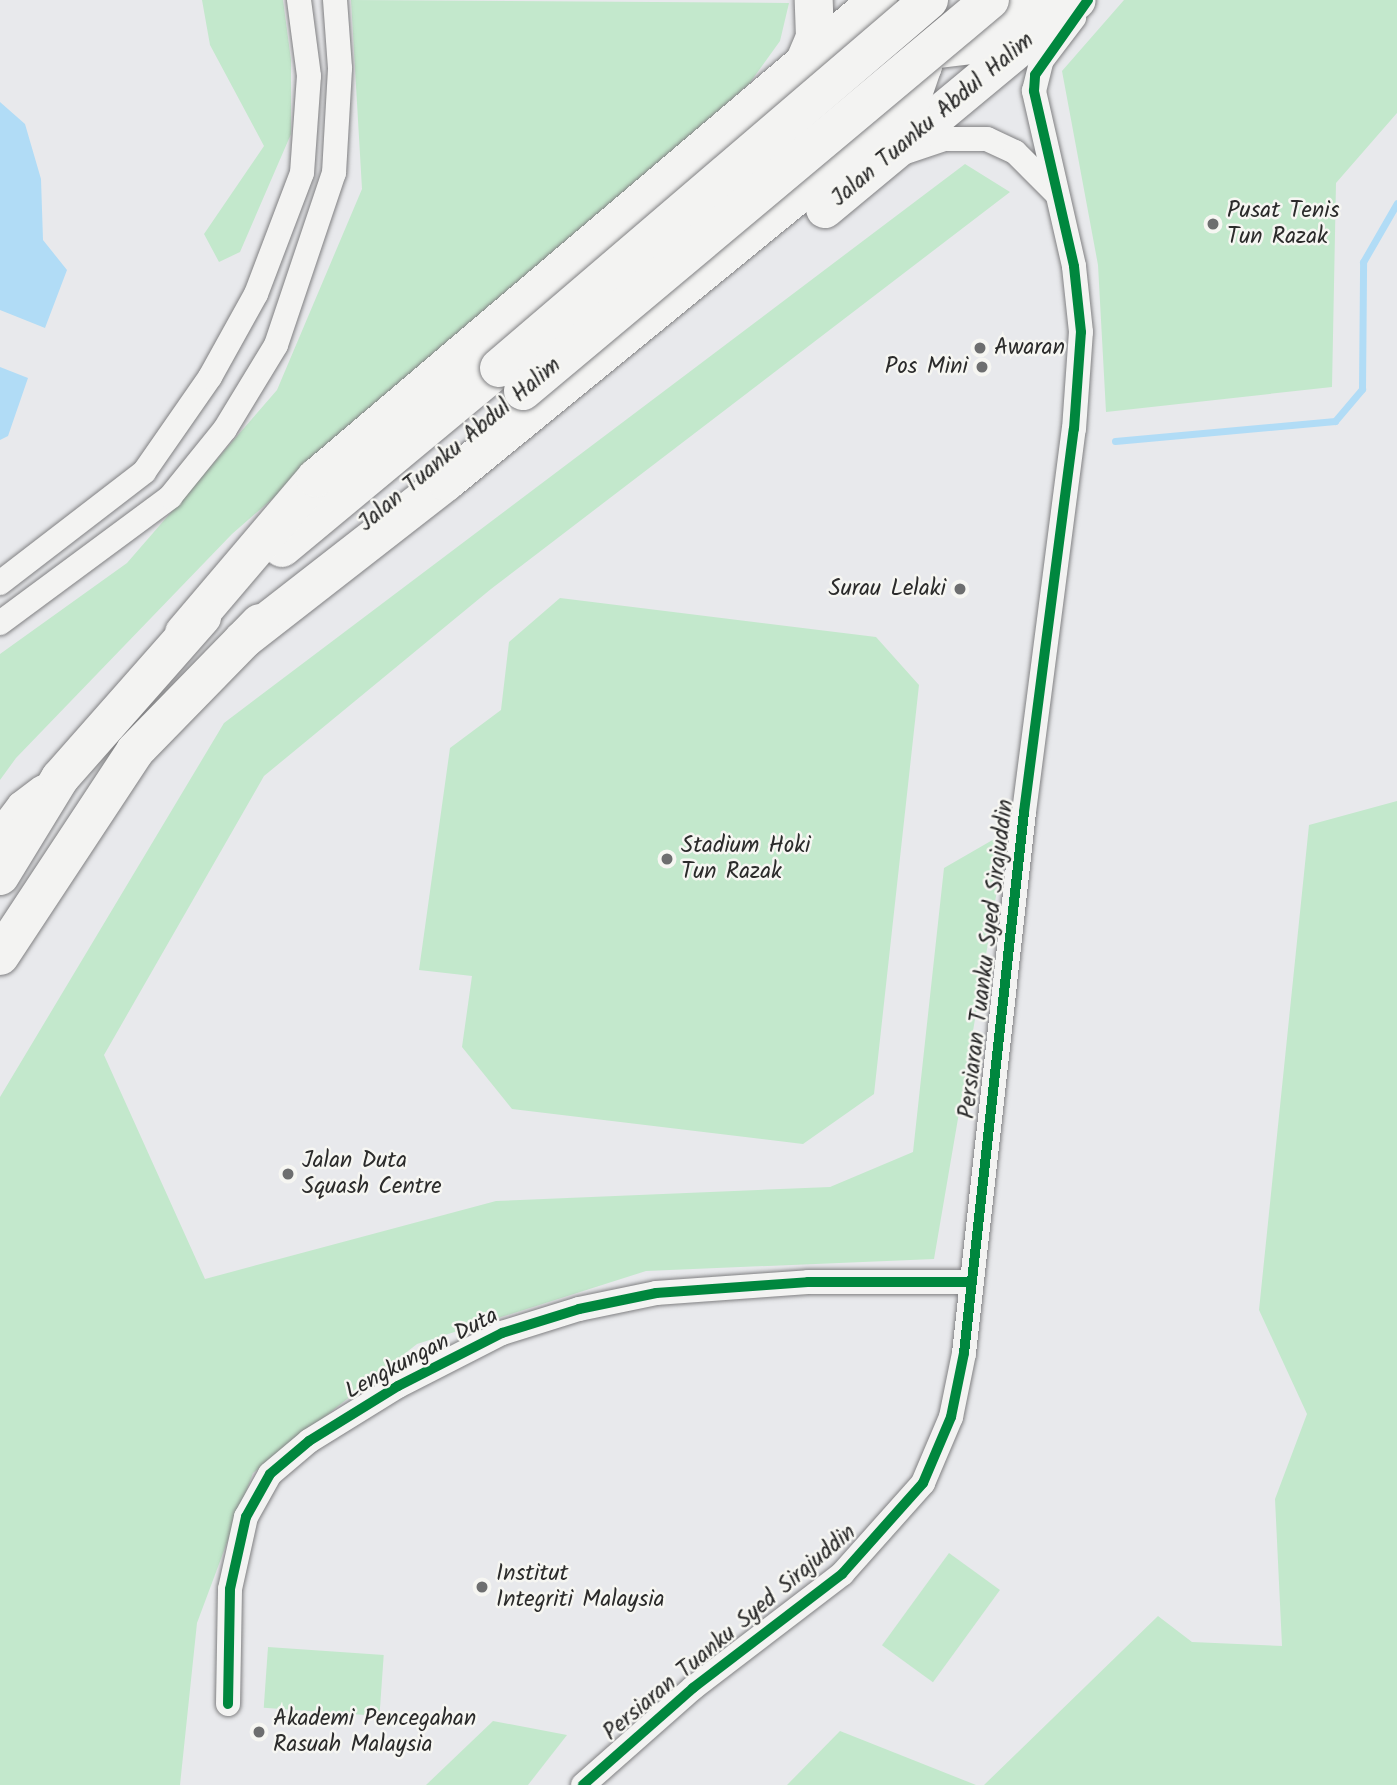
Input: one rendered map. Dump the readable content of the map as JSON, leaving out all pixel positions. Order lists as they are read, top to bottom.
{
  "streets": {
    "main road": ["Jalan Tuanku Abdul Halim"],
    "street": ["Persiaran Tuanku Syed Sirajuddin", "Lengkungan Duta"]
  },
  "crossings": [
    ["Persiaran Tuanku Syed Sirajuddin", "Lengkungan Duta"]
  ],
  "places": [
    "Pusat Tenis Tun Razak",
    "Awaran",
    "Pos Mini",
    "Surau Lelaki",
    "Stadium Hoki Tun Razak",
    "Jalan Duta Squash Centre",
    "Institut Integriti Malaysia",
    "Akademi Pencegahan Rasuah Malaysia"
  ]
}
